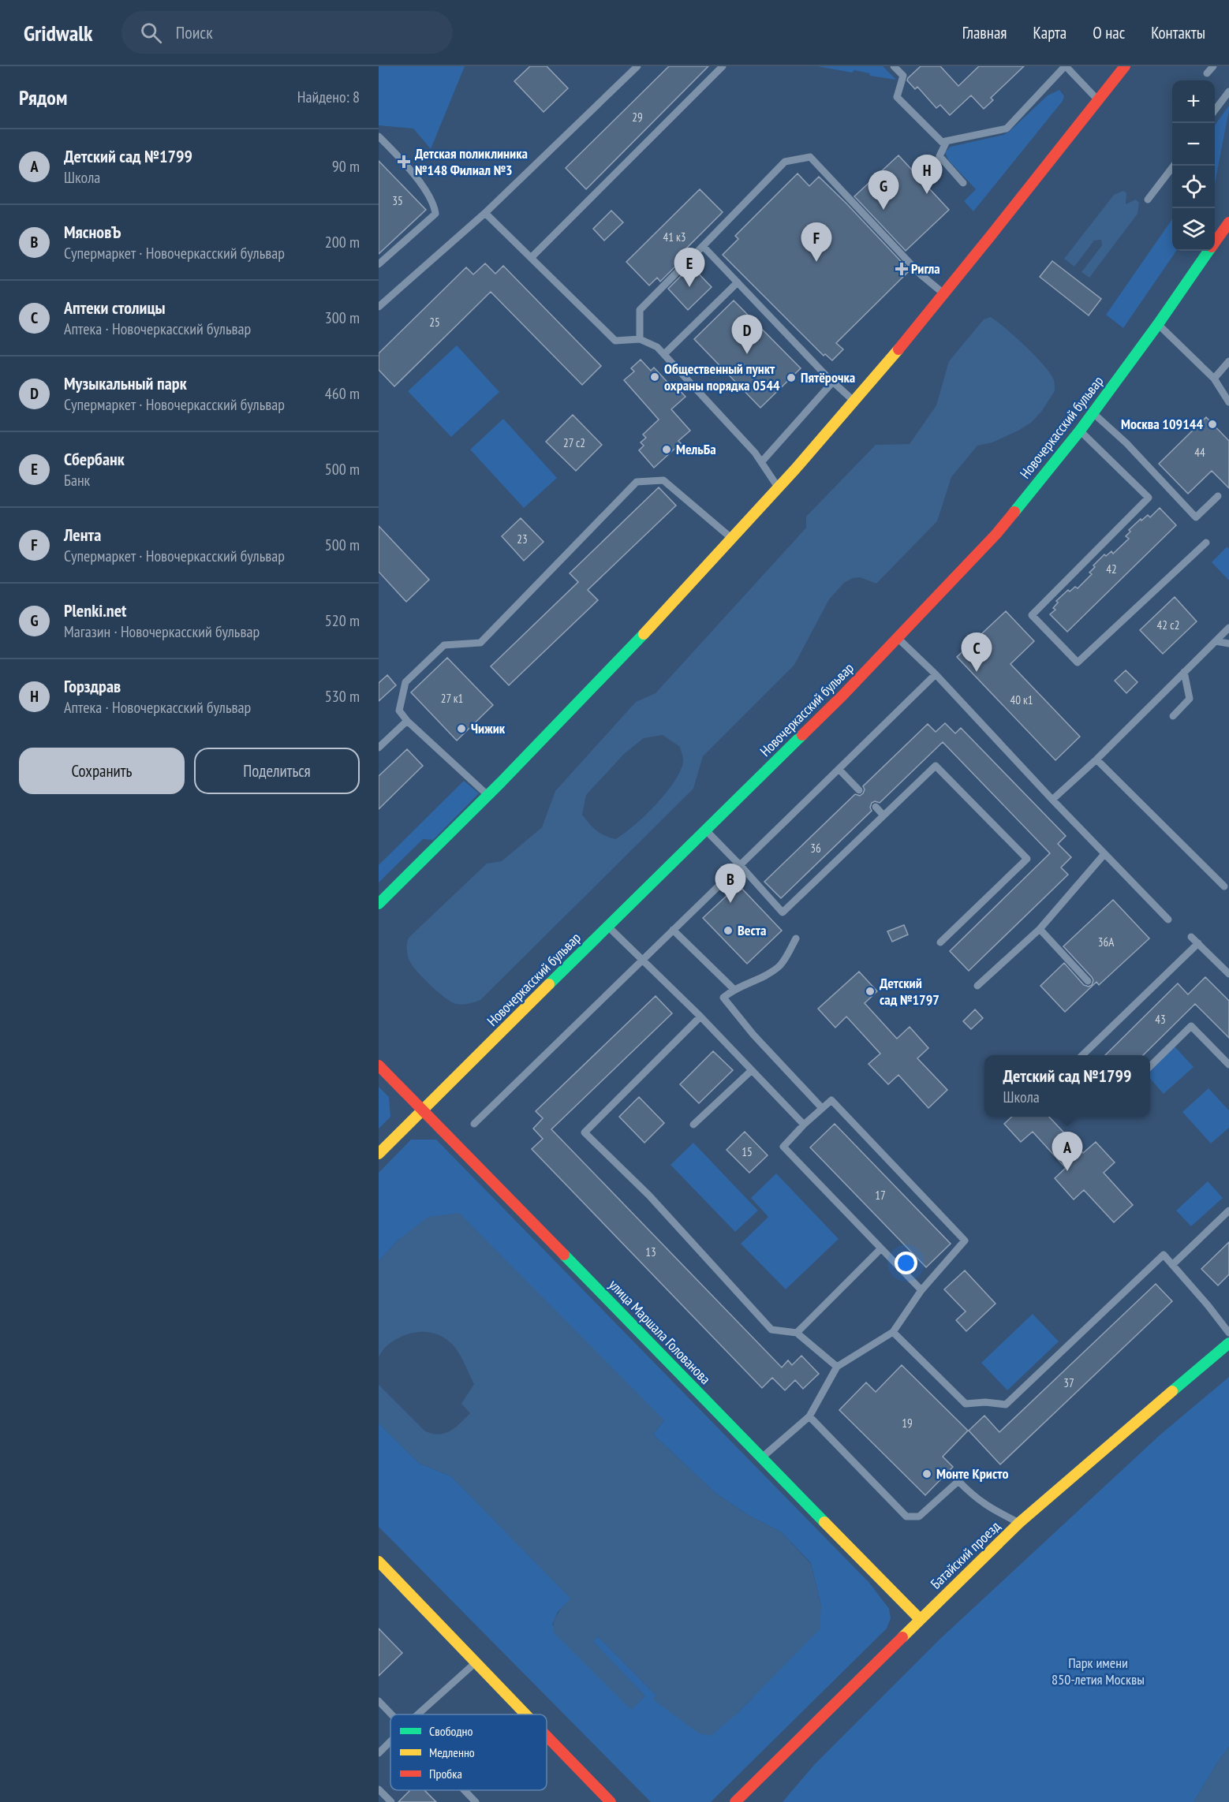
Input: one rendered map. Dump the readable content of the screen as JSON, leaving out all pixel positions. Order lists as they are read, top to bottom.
{
  "streets": {
    "street": ["Новочеркасский бульвар", "улица Маршала Голованова", "Батайский проезд"]
  },
  "crossings": [
    ["Новочеркасский бульвар", "улица Маршала Голованова"],
    ["улица Маршала Голованова", "Батайский проезд"]
  ],
  "parks": ["Парк имени 850-летия Москвы"],
  "places": {
    "health": ["Детская поликлиника №148 Филиал №3", "Ригла"],
    "other": [
      "Общественный пункт охраны порядка 0544",
      "Пятёрочка",
      "Москва 109144",
      "МельБа",
      "Чижик",
      "Веста",
      "Детский сад №1797",
      "Монте Кристо"
    ]
  },
  "house_numbers": [
    "29",
    "35",
    "41 к3",
    "25",
    "27 с2",
    "44",
    "23",
    "42",
    "42 с2",
    "27 к1",
    "40 к1",
    "36",
    "36А",
    "43",
    "15",
    "17",
    "13",
    "37",
    "19"
  ],
  "legend": ["Свободно", "Медленно", "Пробка"],
  "page": {
    "header": "Gridwalk",
    "search": "Поиск",
    "nav": [
      "Главная",
      "Карта",
      "О нас",
      "Контакты"
    ],
    "heading": ["Рядом", "Найдено: 8"],
    "map_buttons": ["+", "−"],
    "list": [
      {
        "mark": "A",
        "name": "Детский сад №1799",
        "note": "Школа",
        "value": "90 m"
      },
      {
        "mark": "B",
        "name": "МясновЪ",
        "note": "Супермаркет · Новочеркасский бульвар",
        "value": "200 m"
      },
      {
        "mark": "C",
        "name": "Аптеки столицы",
        "note": "Аптека · Новочеркасский бульвар",
        "value": "300 m"
      },
      {
        "mark": "D",
        "name": "Музыкальный парк",
        "note": "Супермаркет · Новочеркасский бульвар",
        "value": "460 m"
      },
      {
        "mark": "E",
        "name": "Сбербанк",
        "note": "Банк",
        "value": "500 m"
      },
      {
        "mark": "F",
        "name": "Лента",
        "note": "Супермаркет · Новочеркасский бульвар",
        "value": "500 m"
      },
      {
        "mark": "G",
        "name": "Plenki.net",
        "note": "Магазин · Новочеркасский бульвар",
        "value": "520 m"
      },
      {
        "mark": "H",
        "name": "Горздрав",
        "note": "Аптека · Новочеркасский бульвар",
        "value": "530 m"
      }
    ],
    "pins": [
      "H",
      "G",
      "F",
      "E",
      "D",
      "C",
      "B",
      "A"
    ],
    "buttons": ["Сохранить", "Поделиться"],
    "popup": ["Детский сад №1799", "Школа"]
  }
}
